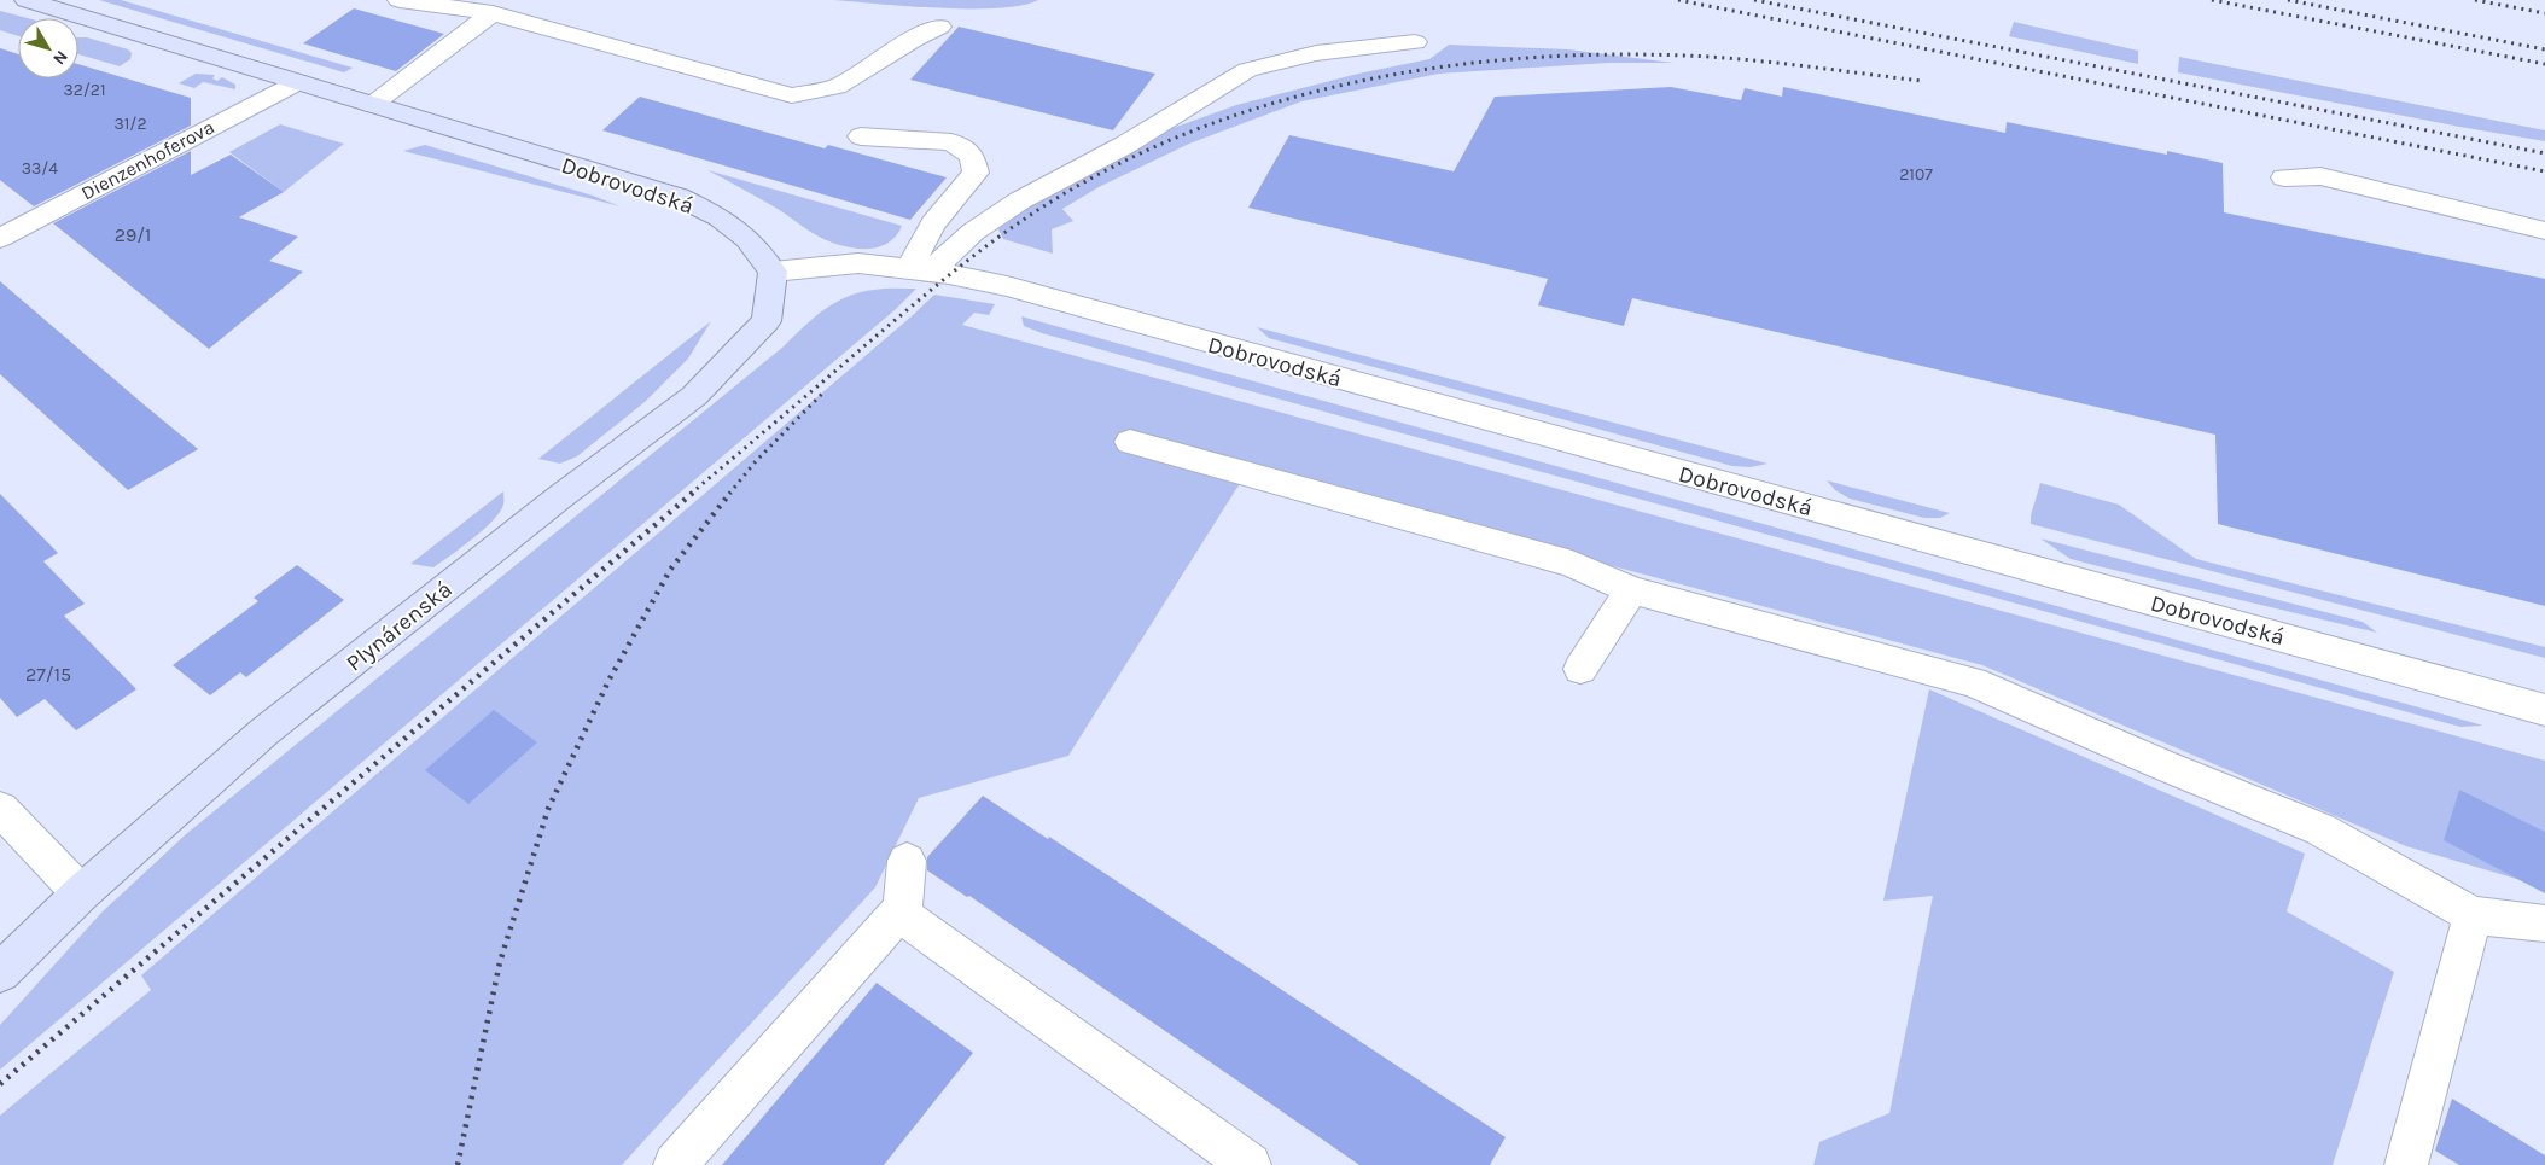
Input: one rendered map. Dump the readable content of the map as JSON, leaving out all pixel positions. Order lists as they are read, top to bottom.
{
  "streets": {
    "main road": ["Dobrovodská", "Plynárenská"],
    "street": ["Dienzenhoferova"]
  },
  "crossings": [
    ["Dienzenhoferova", "Dobrovodská"],
    ["Dobrovodská", "Plynárenská"]
  ],
  "house_numbers": [
    "32/21",
    "31/2",
    "33/4",
    "2107",
    "29/1",
    "27/15"
  ],
  "north": "bottom right"
}
